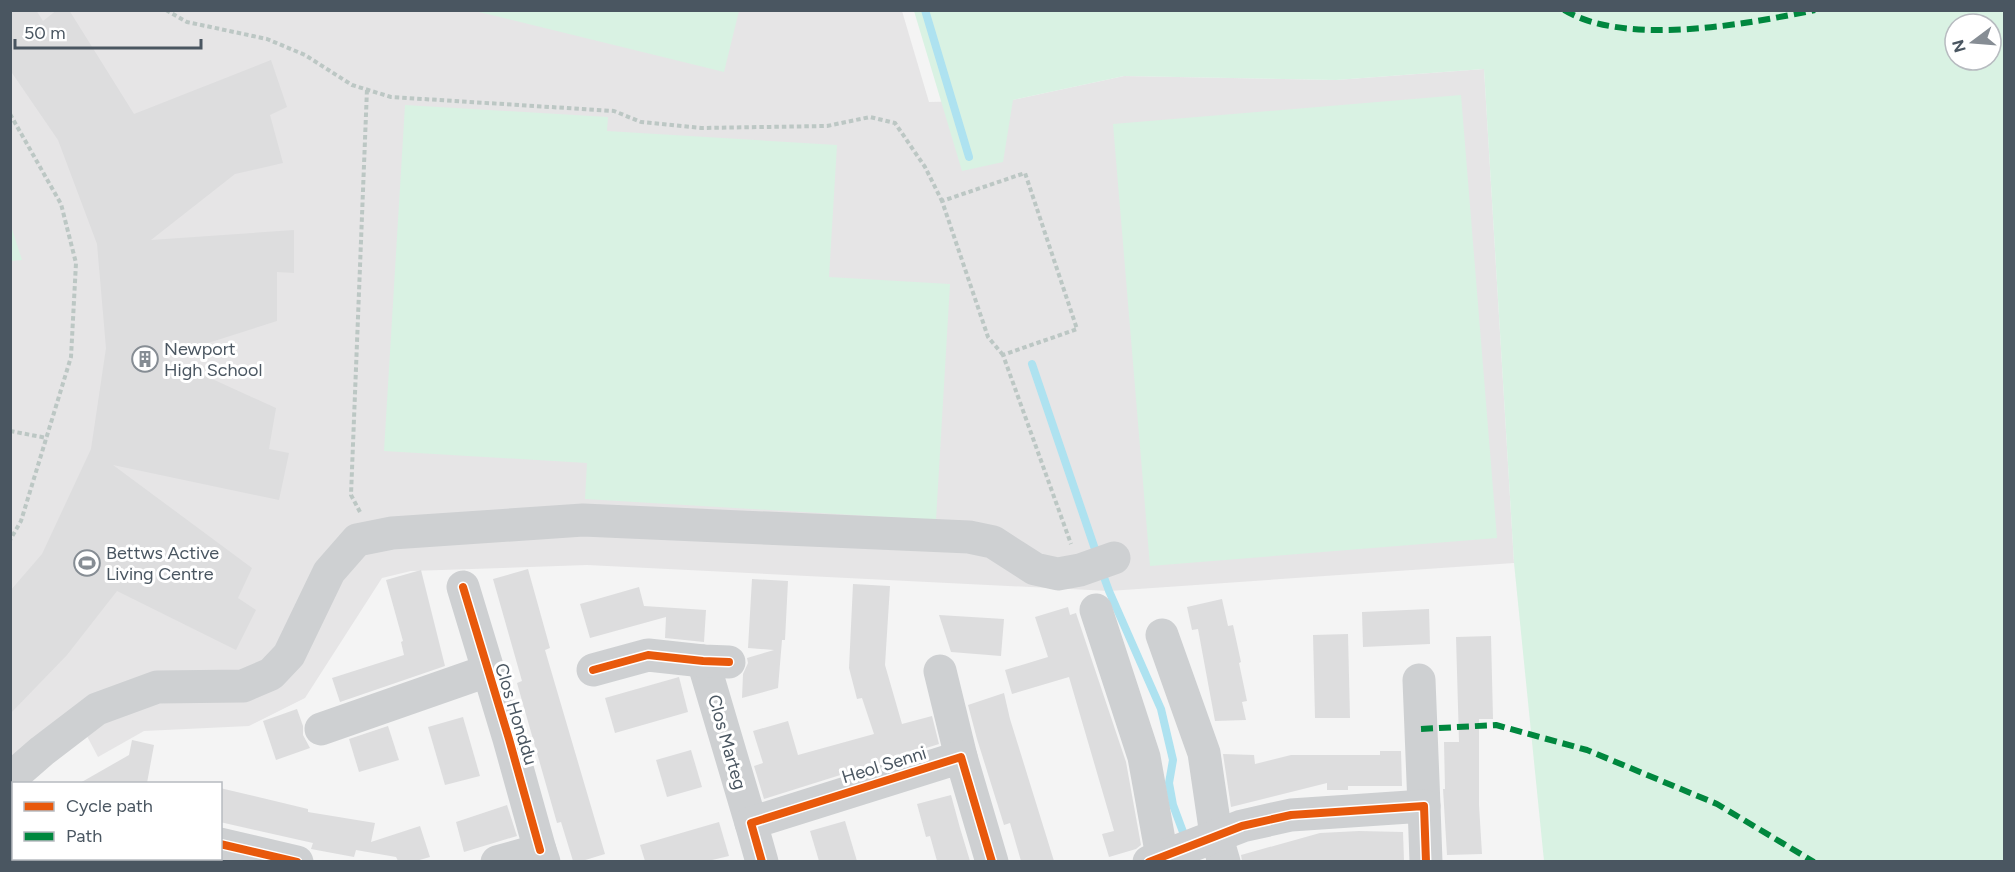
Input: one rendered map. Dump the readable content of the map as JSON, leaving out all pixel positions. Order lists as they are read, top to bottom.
{
  "streets": {
    "street": ["Clos Honddu", "Clos Marteg", "Heol Senni"]
  },
  "crossings": [
    ["Clos Marteg", "Heol Senni"]
  ],
  "places": {
    "building": ["Newport High School"],
    "sports": ["Bettws Active Living Centre"]
  },
  "legend": ["Cycle path", "Path"],
  "scale_bar": "50 m",
  "north": "left"
}
